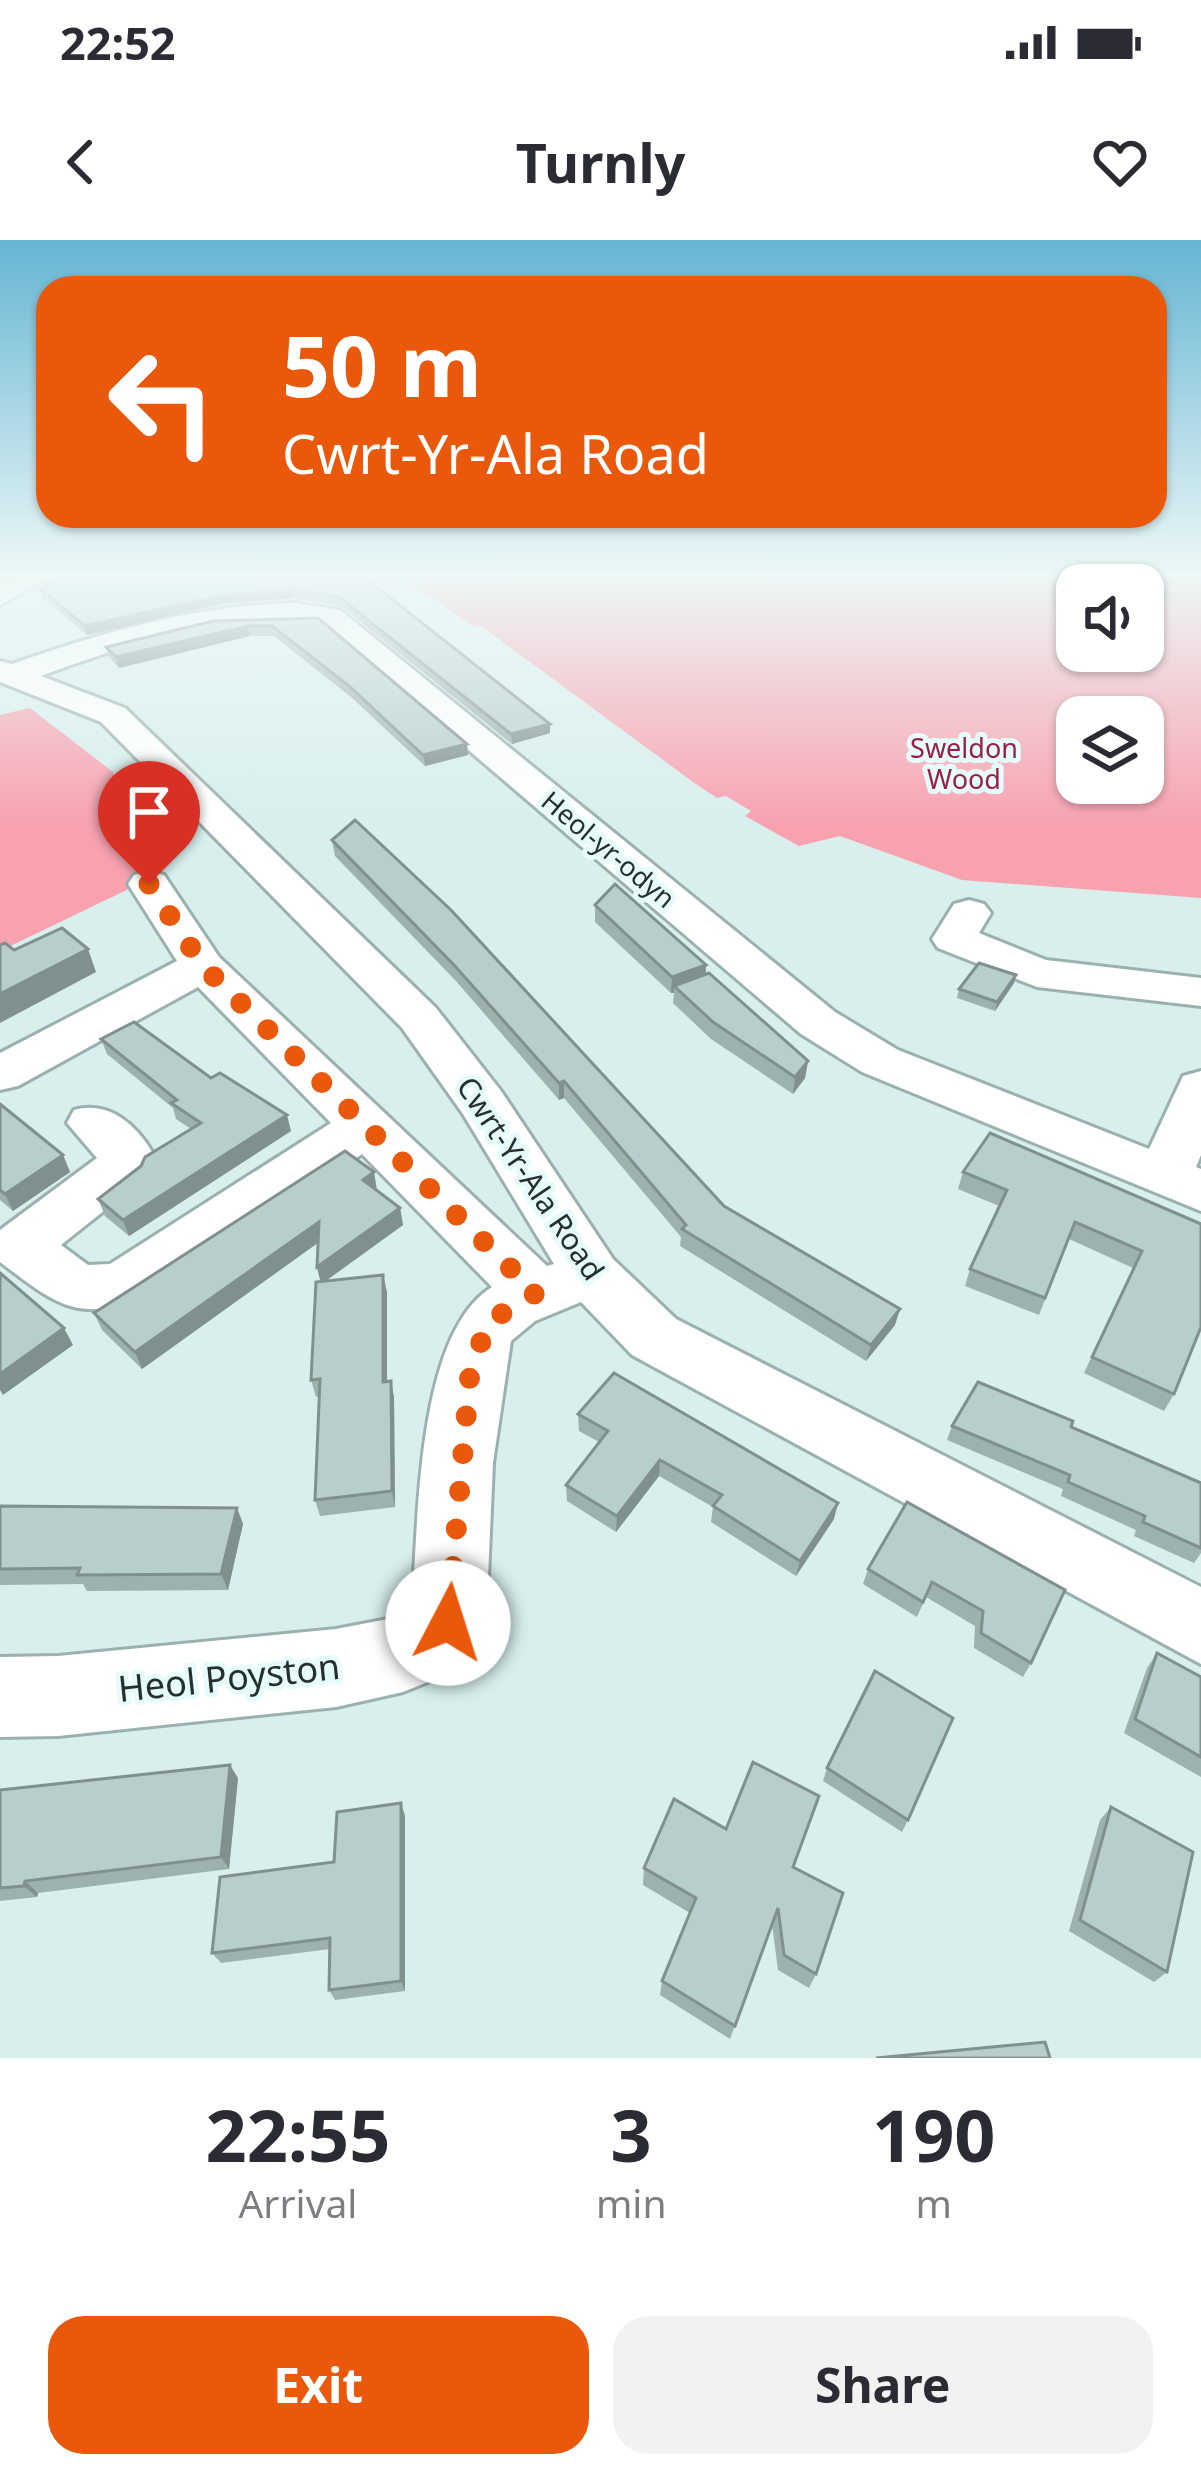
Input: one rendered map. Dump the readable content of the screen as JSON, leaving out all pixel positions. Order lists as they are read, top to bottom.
{
  "streets": {
    "street": ["Heol-yr-odyn", "Cwrt-Yr-Ala Road", "Heol Poyston"]
  },
  "crossings": [
    ["Heol-yr-odyn", "Cwrt-Yr-Ala Road"],
    ["Cwrt-Yr-Ala Road", "Heol Poyston"]
  ],
  "parks": ["Sweldon Wood"],
  "page": {
    "status": "22:52",
    "header": "Turnly",
    "turn": ["50 m", "Cwrt-Yr-Ala Road"],
    "eta": [
      "22:55",
      "Arrival",
      "3",
      "min",
      "190",
      "m"
    ],
    "buttons": ["Exit", "Share"]
  }
}
